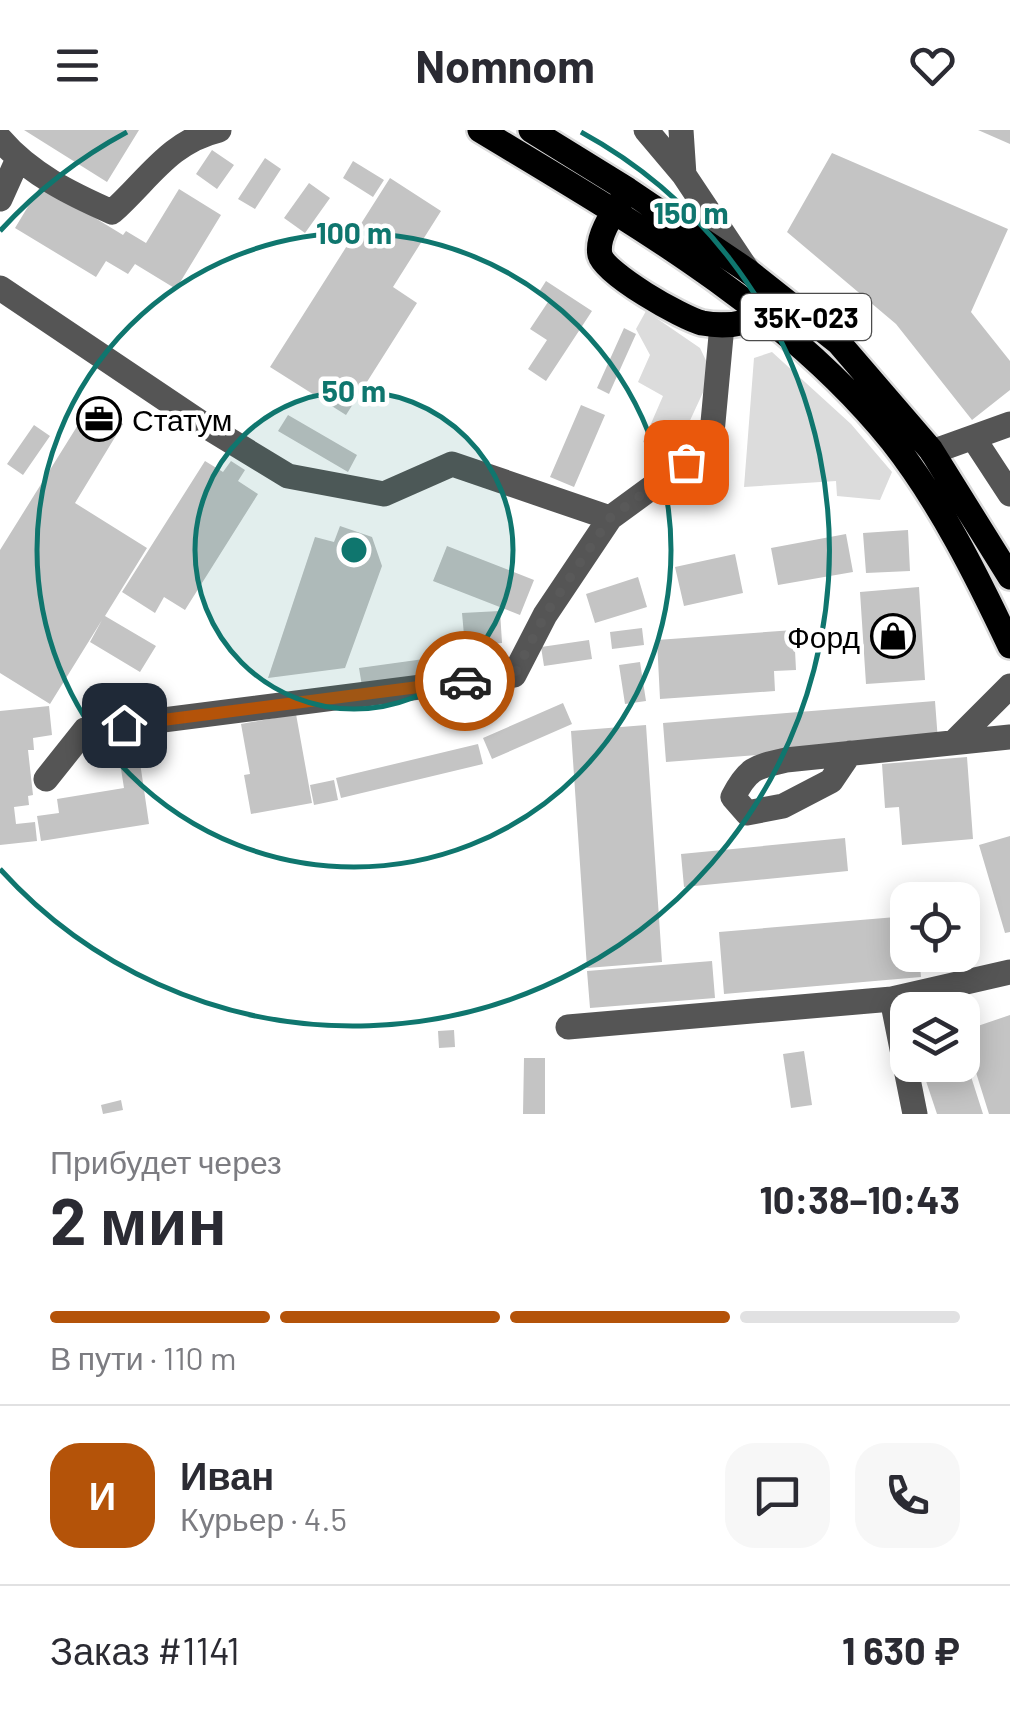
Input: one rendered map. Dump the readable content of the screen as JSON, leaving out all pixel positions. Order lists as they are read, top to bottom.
{
  "streets": {
    "main road": ["35К-023"]
  },
  "places": {
    "office": ["Статум"],
    "shop": ["Форд"]
  },
  "page": {
    "header": "Nomnom",
    "heading": ["2 мин", "Прибудет через", "10:38–10:43"],
    "panel": [
      "Иван",
      "Курьер · 4.5",
      "Заказ #1141",
      "1 630 ₽"
    ],
    "bar": "В пути · 110 m",
    "round": "И"
  },
  "rings": ["150 m", "100 m", "50 m"]
}
